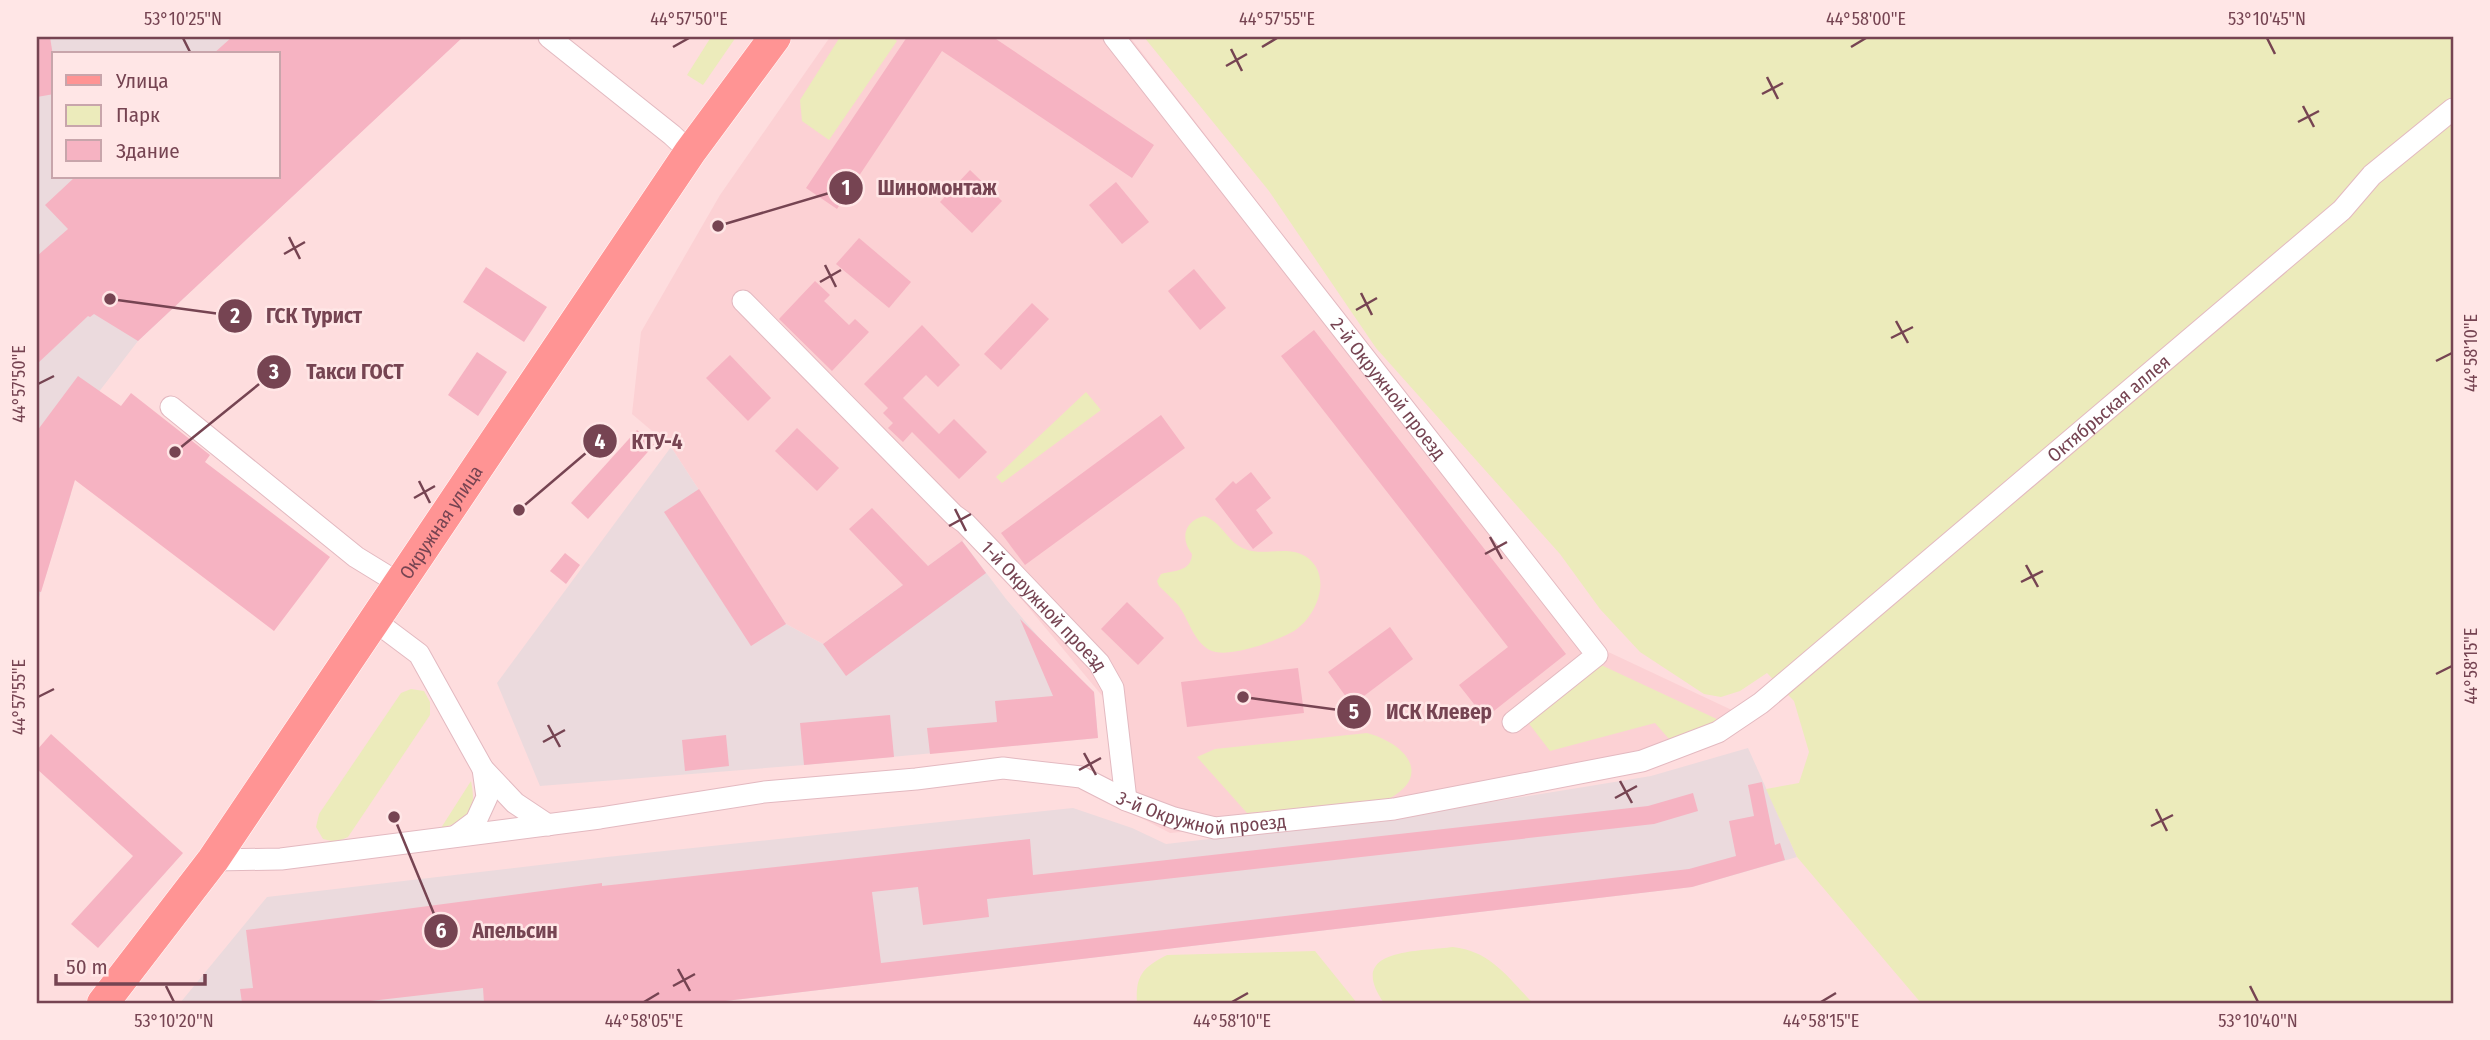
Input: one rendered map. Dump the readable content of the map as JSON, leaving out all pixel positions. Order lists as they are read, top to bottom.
{
  "streets": {
    "main road": ["Окружная улица"],
    "street": [
      "2-й Окружной проезд",
      "Октябрьская аллея",
      "1-й Окружной проезд",
      "3-й Окружной проезд"
    ]
  },
  "crossings": [
    ["Октябрьская аллея", "3-й Окружной проезд"],
    ["Окружная улица", "3-й Окружной проезд"],
    ["1-й Окружной проезд", "3-й Окружной проезд"]
  ],
  "places": [
    "Шиномонтаж",
    "ГСК Турист",
    "Такси ГОСТ",
    "КТУ-4",
    "ИСК Клевер",
    "Апельсин"
  ],
  "legend": ["Улица", "Парк", "Здание"],
  "scale_bar": "50 m",
  "coordinates": [
    "53°10'25\"N",
    "44°57'50\"E",
    "44°57'55\"E",
    "44°58'00\"E",
    "53°10'45\"N",
    "44°58'10\"E",
    "44°58'15\"E",
    "53°10'20\"N",
    "44°58'05\"E",
    "53°10'40\"N"
  ]
}
